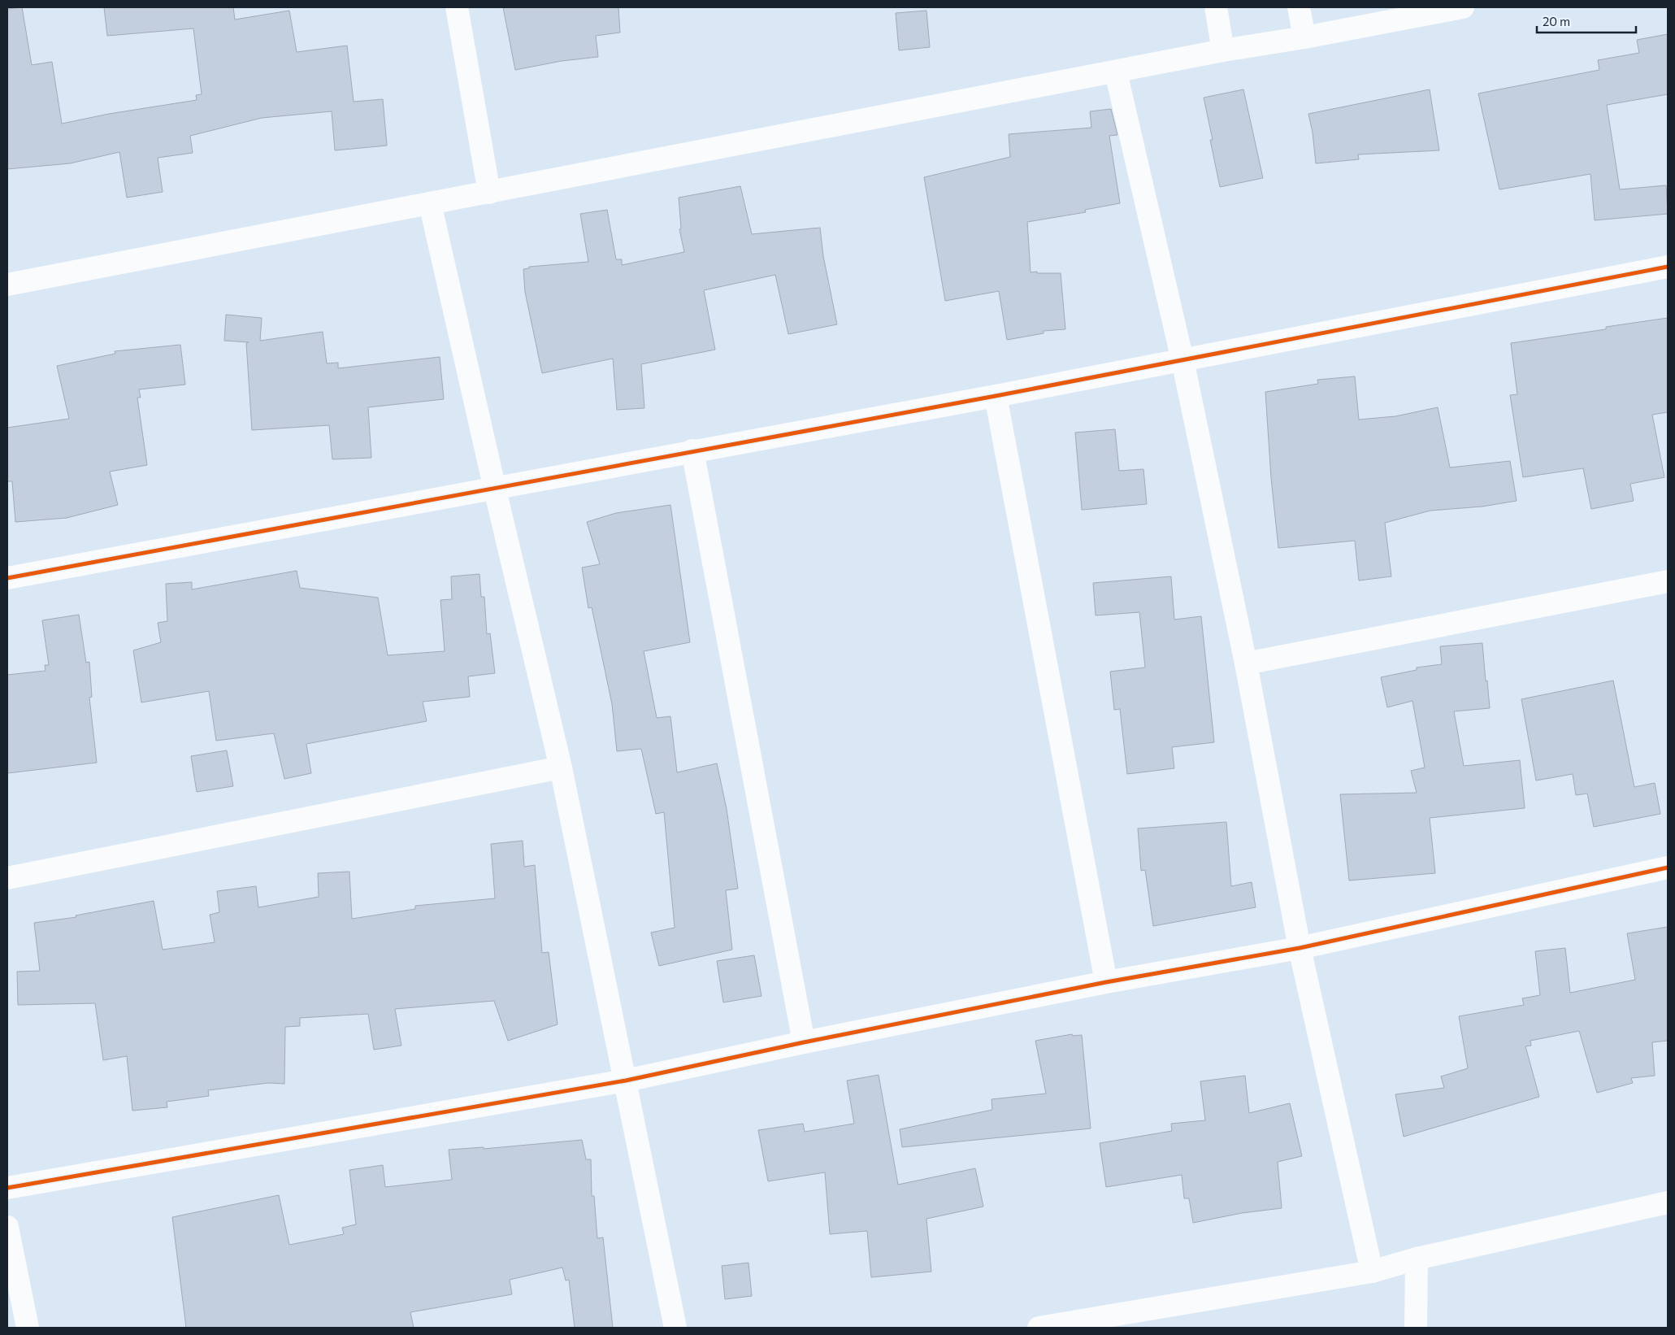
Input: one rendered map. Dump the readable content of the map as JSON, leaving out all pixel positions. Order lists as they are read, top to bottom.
{
  "scale_bar": "20 m"
}
